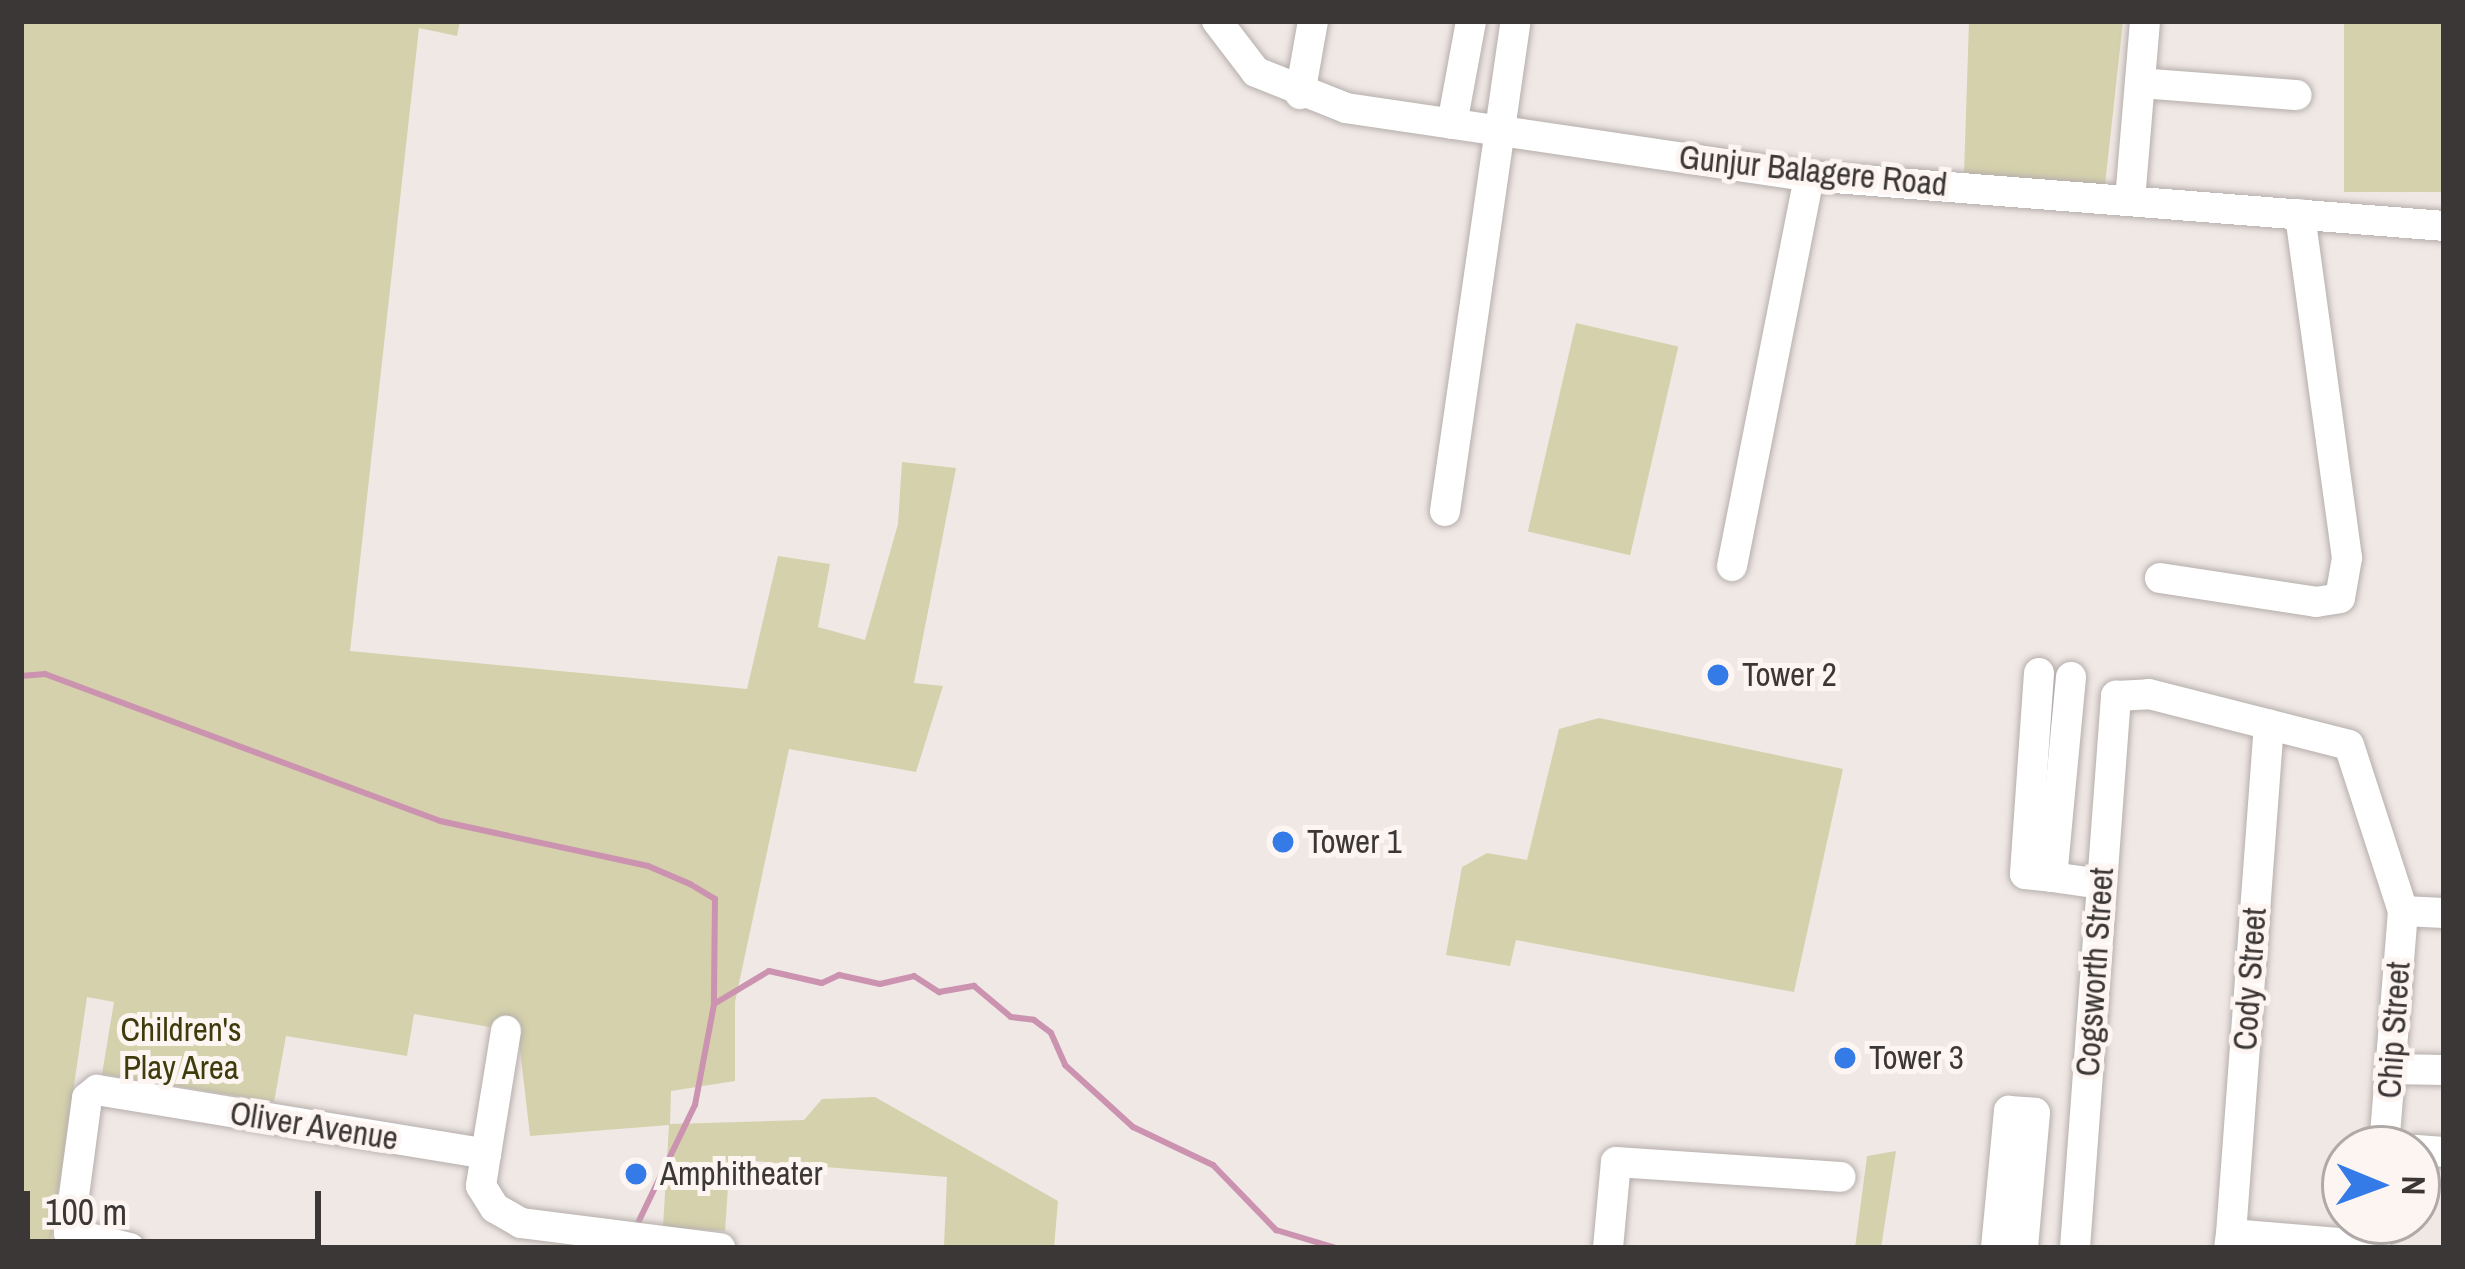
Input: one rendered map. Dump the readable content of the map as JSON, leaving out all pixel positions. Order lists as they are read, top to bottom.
{
  "streets": {
    "street": [
      "Gunjur Balagere Road",
      "Cogsworth Street",
      "Cody Street",
      "Chip Street",
      "Oliver Avenue"
    ]
  },
  "crossings": [
    ["Cogsworth Street", "Cody Street"]
  ],
  "parks": ["Children's Play Area"],
  "places": [
    "Tower 2",
    "Tower 1",
    "Tower 3",
    "Amphitheater"
  ],
  "scale_bar": "100 m",
  "north": "right"
}
